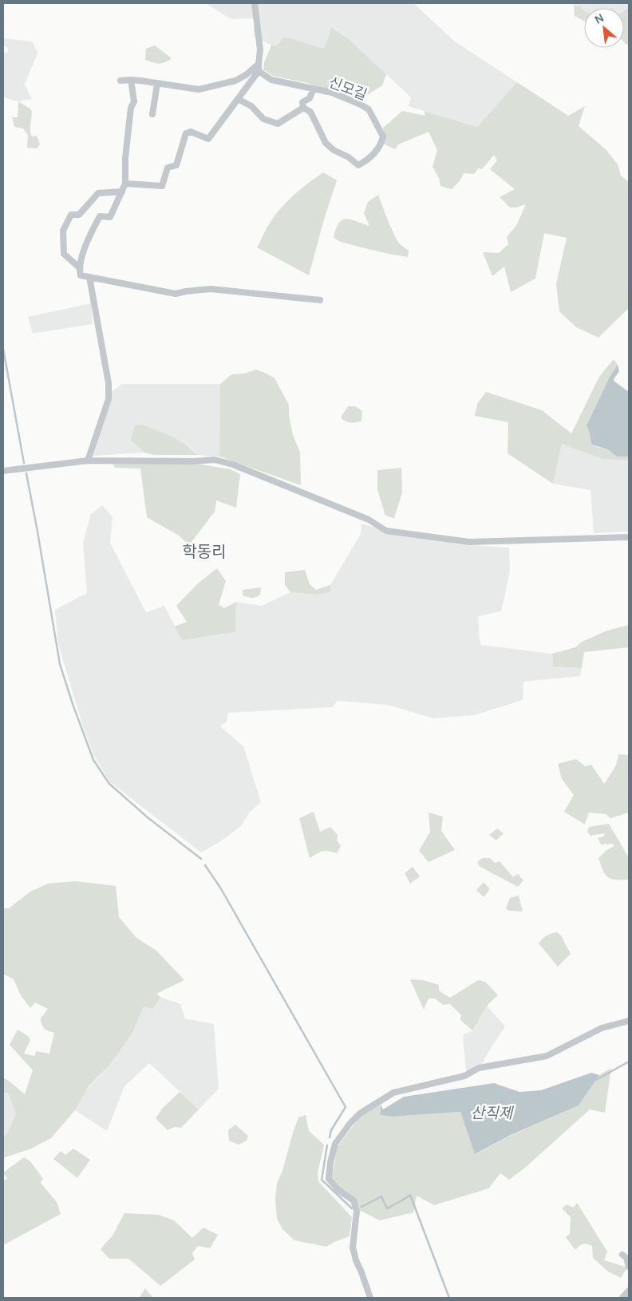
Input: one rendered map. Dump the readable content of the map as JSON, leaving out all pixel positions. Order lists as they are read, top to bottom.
{
  "streets": {
    "street": ["신모길"]
  },
  "districts": ["학동리"],
  "water": ["산직제"],
  "north": "top left"
}
